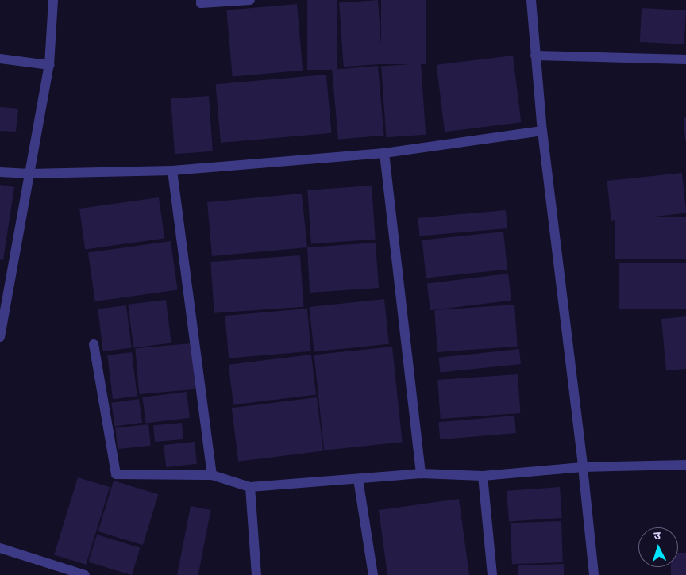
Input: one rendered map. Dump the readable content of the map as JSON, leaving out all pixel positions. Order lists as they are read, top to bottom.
{
  "north": "top"
}
